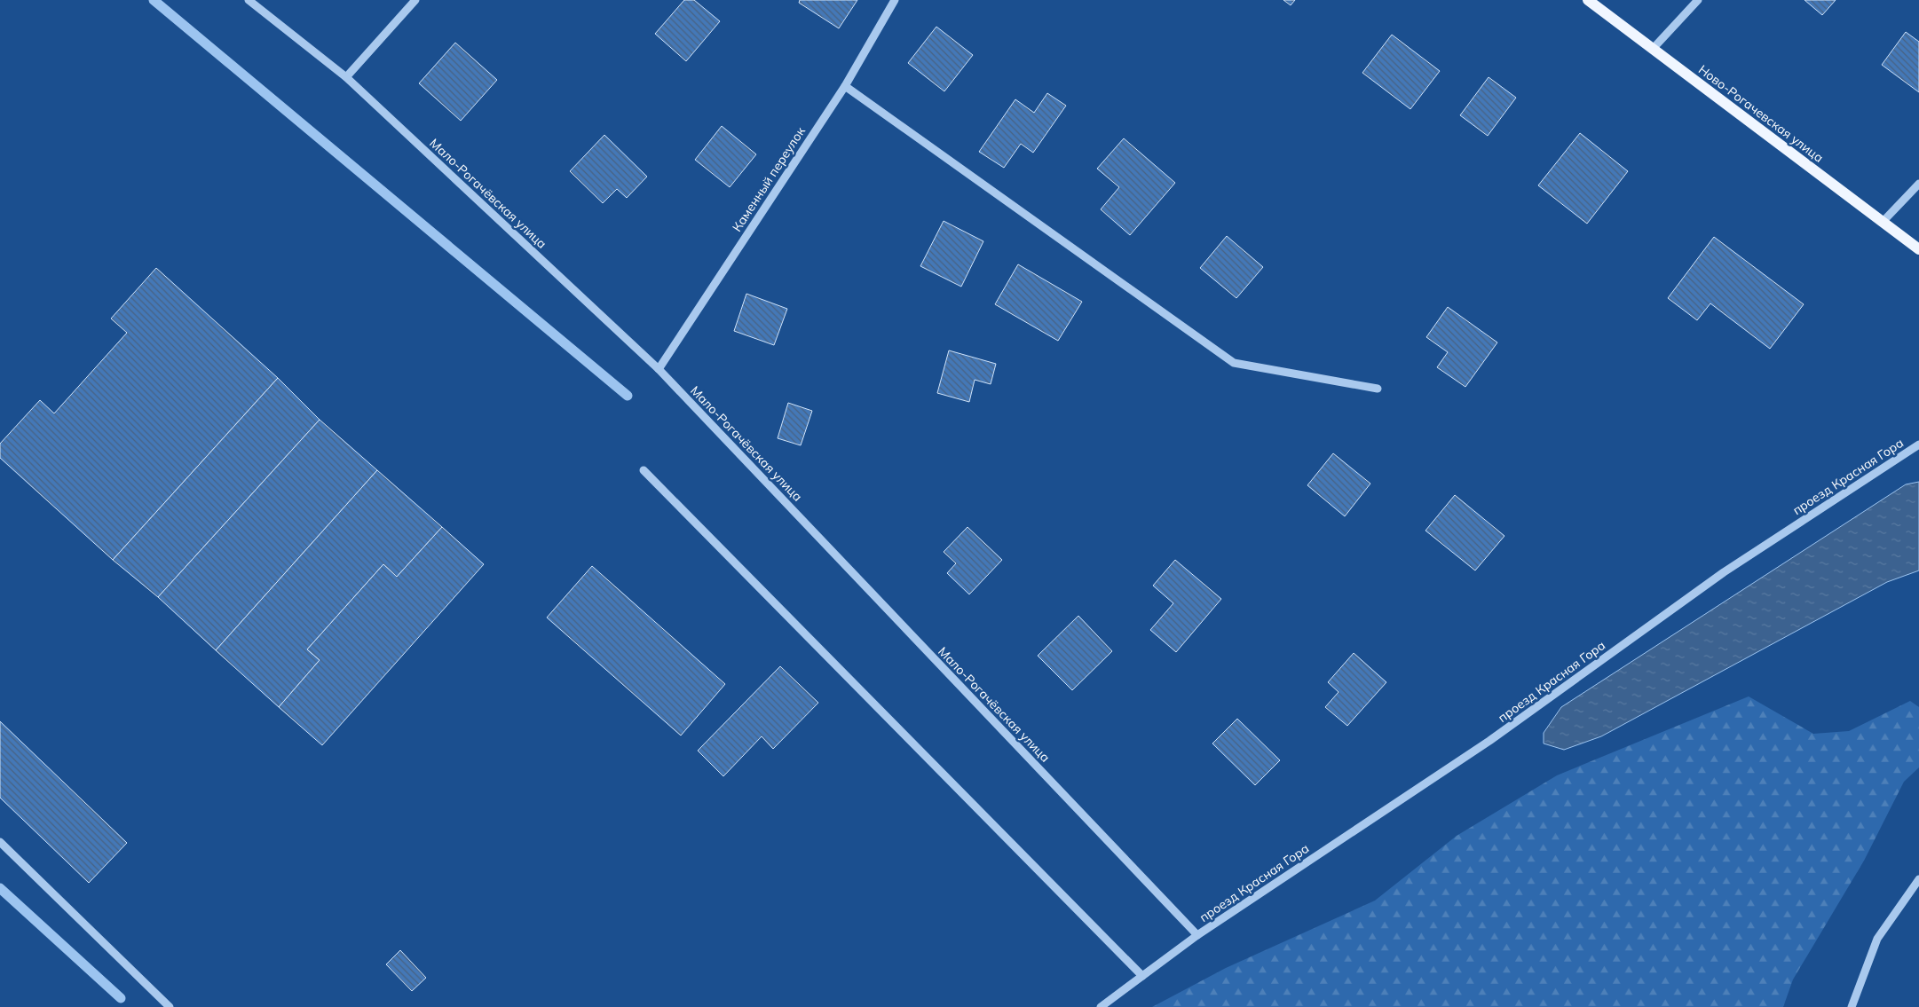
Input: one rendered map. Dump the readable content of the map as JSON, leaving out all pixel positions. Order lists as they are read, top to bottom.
{
  "streets": {
    "main road": ["Ново-Рогачевская улица"],
    "street": ["Каменный переулок", "Мало-Рогачёвская улица", "проезд Красная Гора"]
  },
  "crossings": [
    ["Каменный переулок", "Мало-Рогачёвская улица"],
    ["Мало-Рогачёвская улица", "проезд Красная Гора"]
  ]
}
